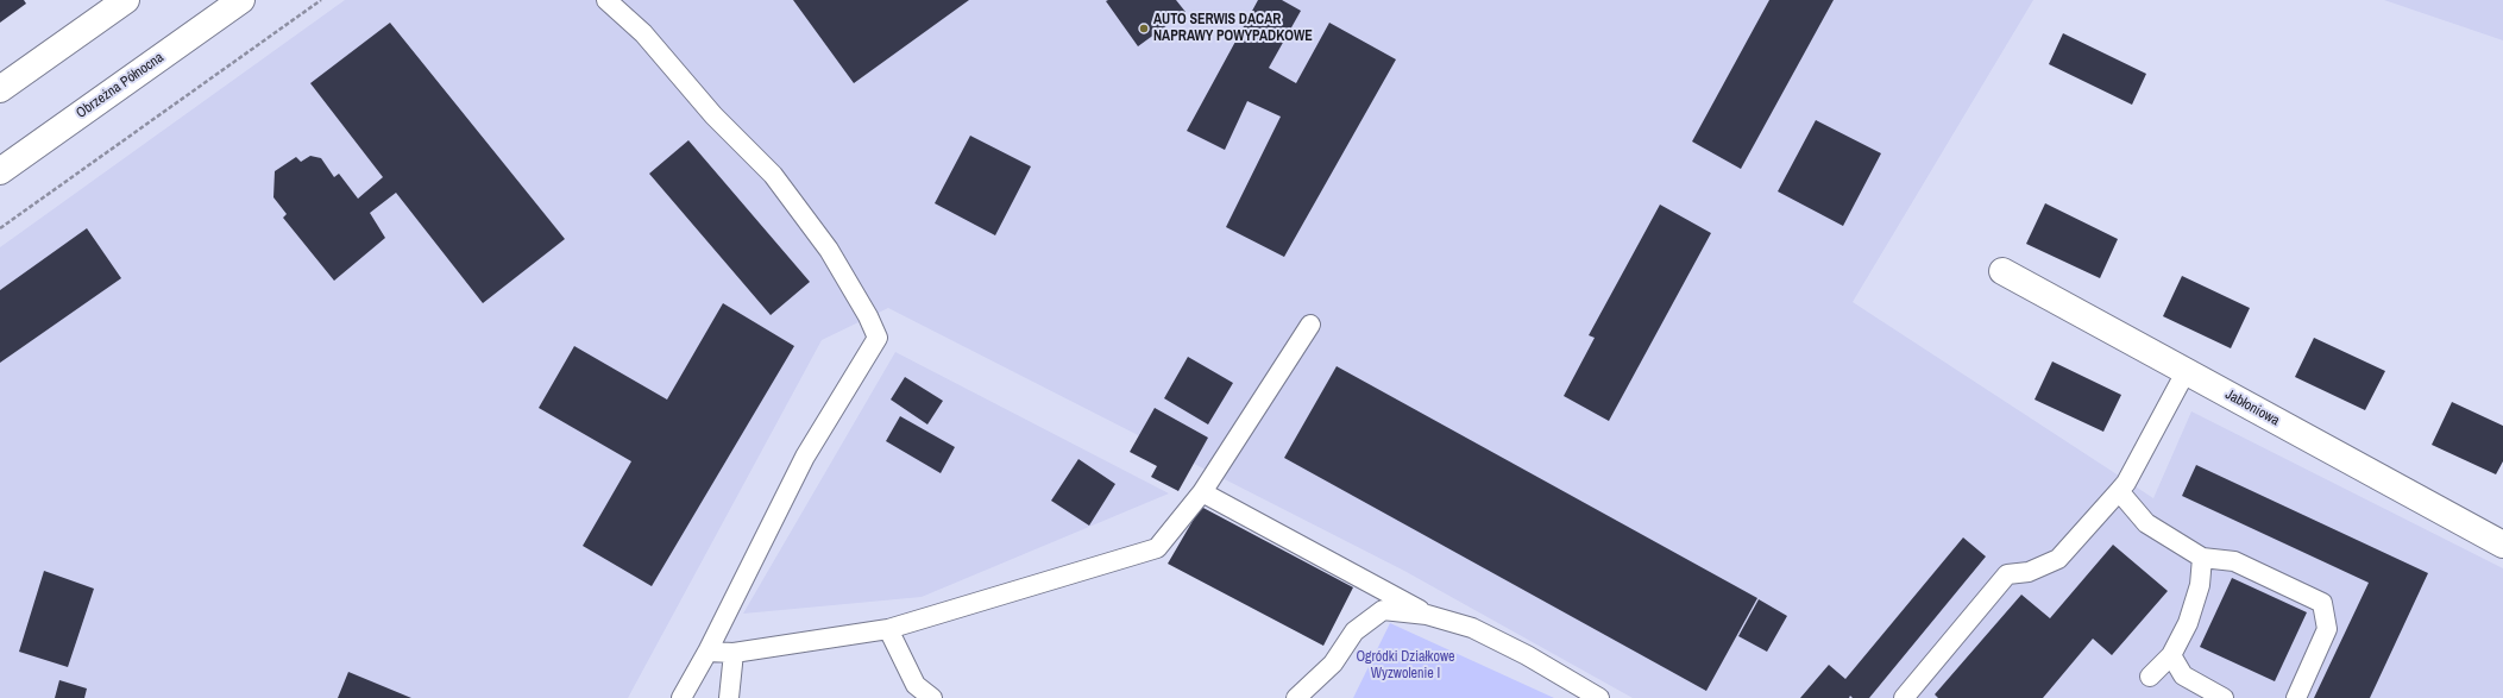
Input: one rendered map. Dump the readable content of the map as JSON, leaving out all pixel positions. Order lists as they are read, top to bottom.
{
  "streets": {
    "street": ["Obrzeżna Północna", "Jabłoniowa"]
  },
  "parks": ["Ogródki Działkowe Wyzwolenie I"],
  "places": ["AUTO SERWIS DACAR NAPRAWY POWYPADKOWE"]
}
